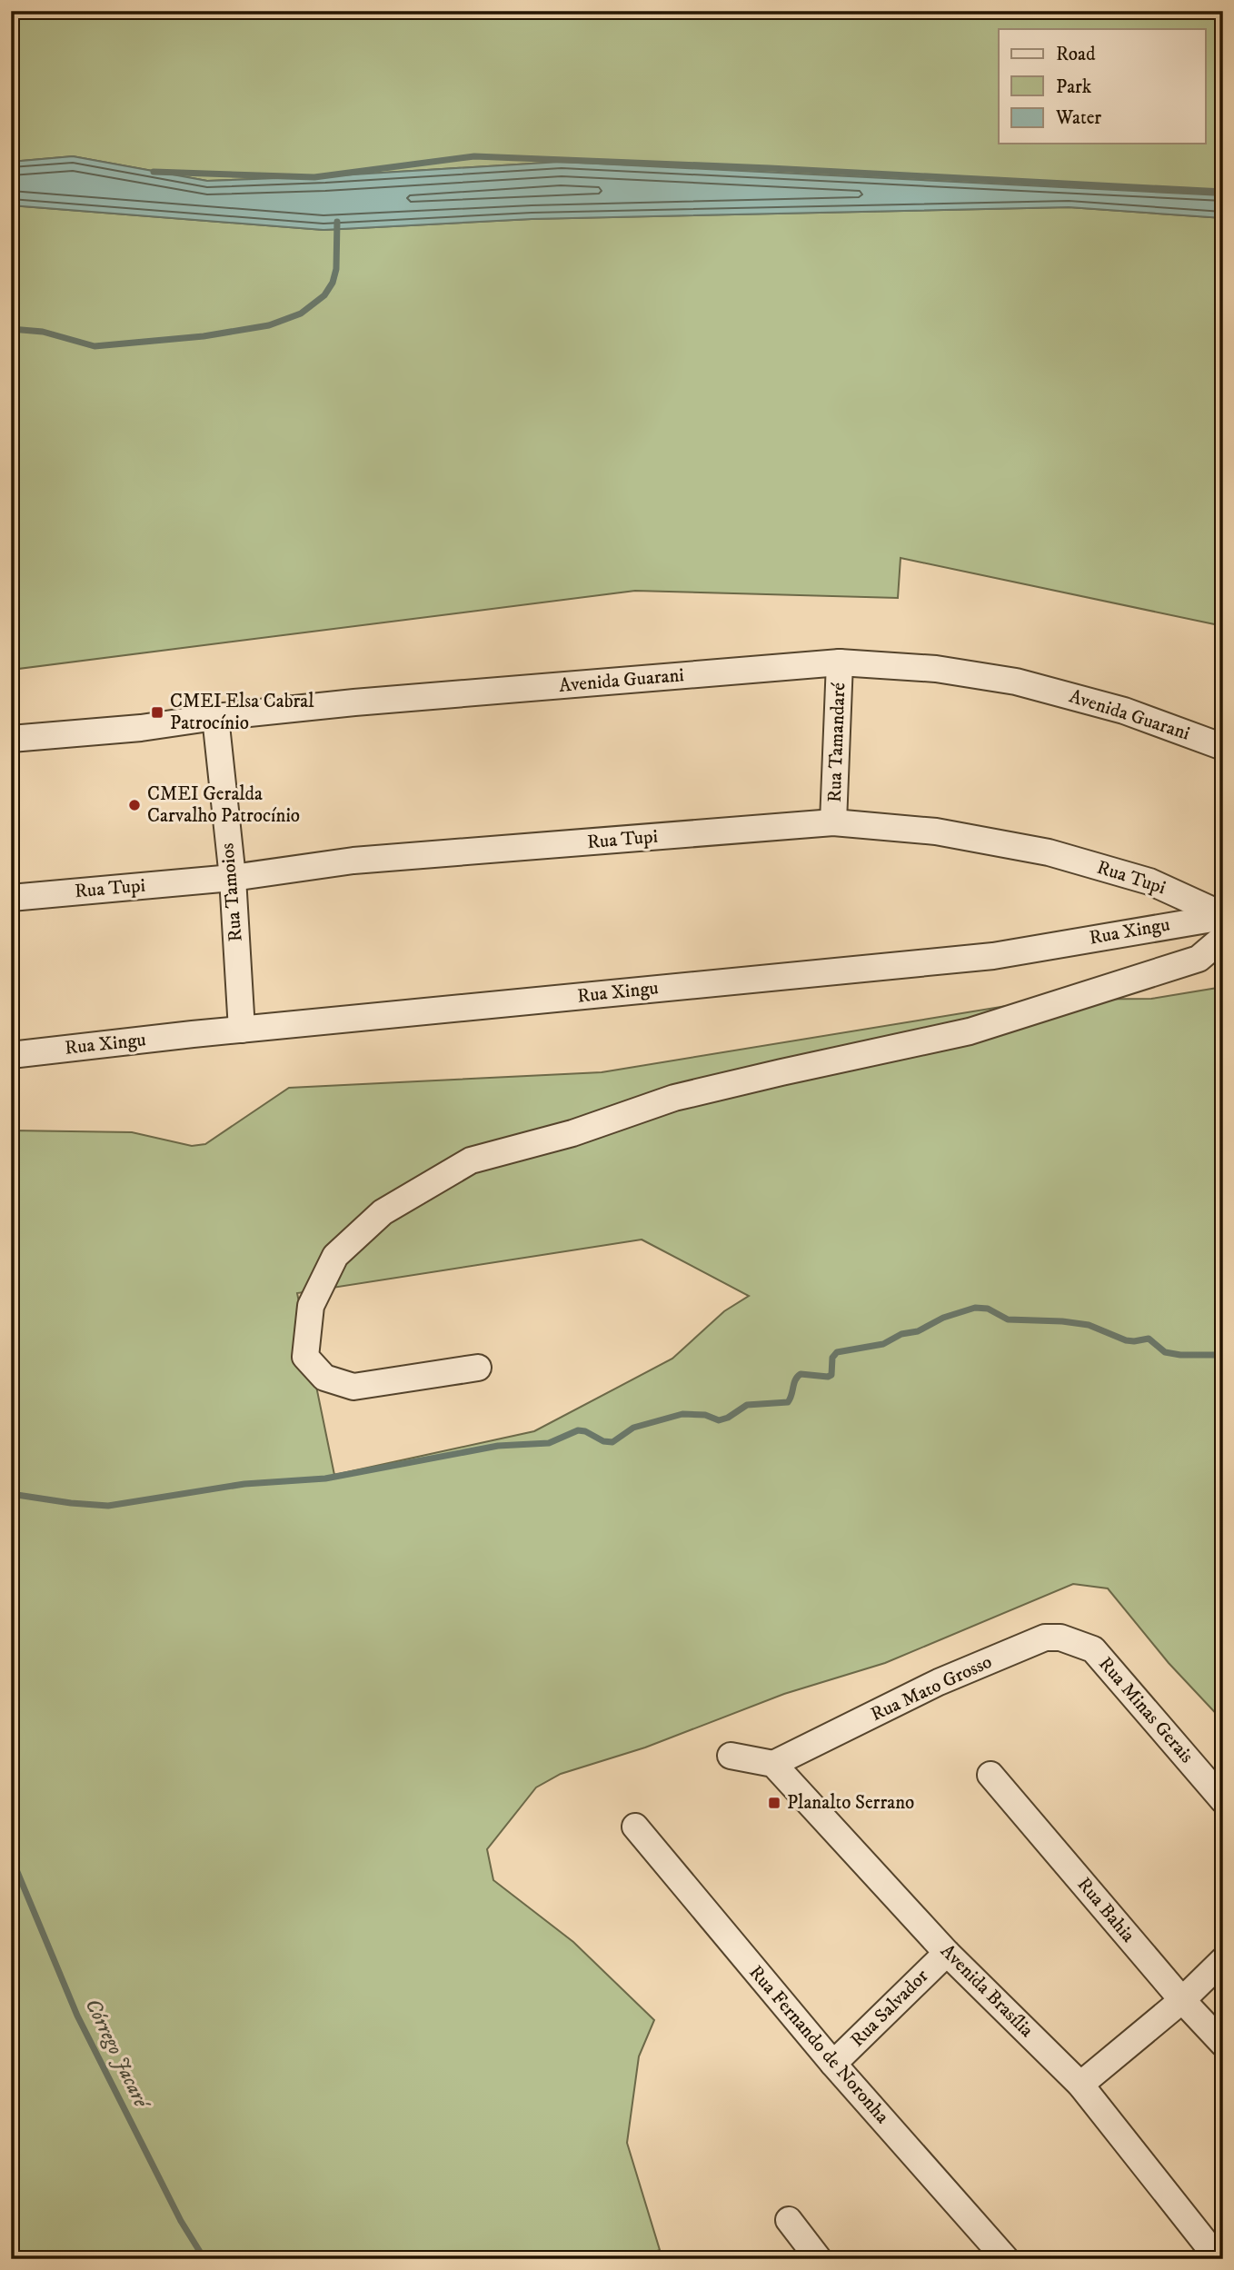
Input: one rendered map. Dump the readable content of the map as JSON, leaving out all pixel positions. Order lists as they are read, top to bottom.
{
  "streets": {
    "street": [
      "Avenida Guarani",
      "Rua Tamandaré",
      "Rua Tupi",
      "Rua Tamoios",
      "Rua Xingu",
      "Rua Mato Grosso",
      "Rua Minas Gerais",
      "Rua Bahia",
      "Avenida Brasília",
      "Rua Salvador",
      "Rua Fernando de Noronha"
    ]
  },
  "crossings": [
    ["Avenida Guarani", "Rua Tamandaré"],
    ["Avenida Guarani", "Rua Tamoios"],
    ["Rua Tamandaré", "Rua Tupi"],
    ["Rua Tupi", "Rua Tamoios"],
    ["Rua Tupi", "Rua Xingu"],
    ["Rua Tamoios", "Rua Xingu"],
    ["Rua Mato Grosso", "Rua Minas Gerais"],
    ["Rua Mato Grosso", "Avenida Brasília"],
    ["Avenida Brasília", "Rua Salvador"],
    ["Rua Salvador", "Rua Fernando de Noronha"]
  ],
  "water": ["Córrego Jacaré"],
  "places": {
    "transit": ["CMEI Elsa Cabral Patrocínio", "Planalto Serrano"],
    "other": ["CMEI Geralda Carvalho Patrocínio"]
  },
  "legend": ["Road", "Park", "Water"]
}
